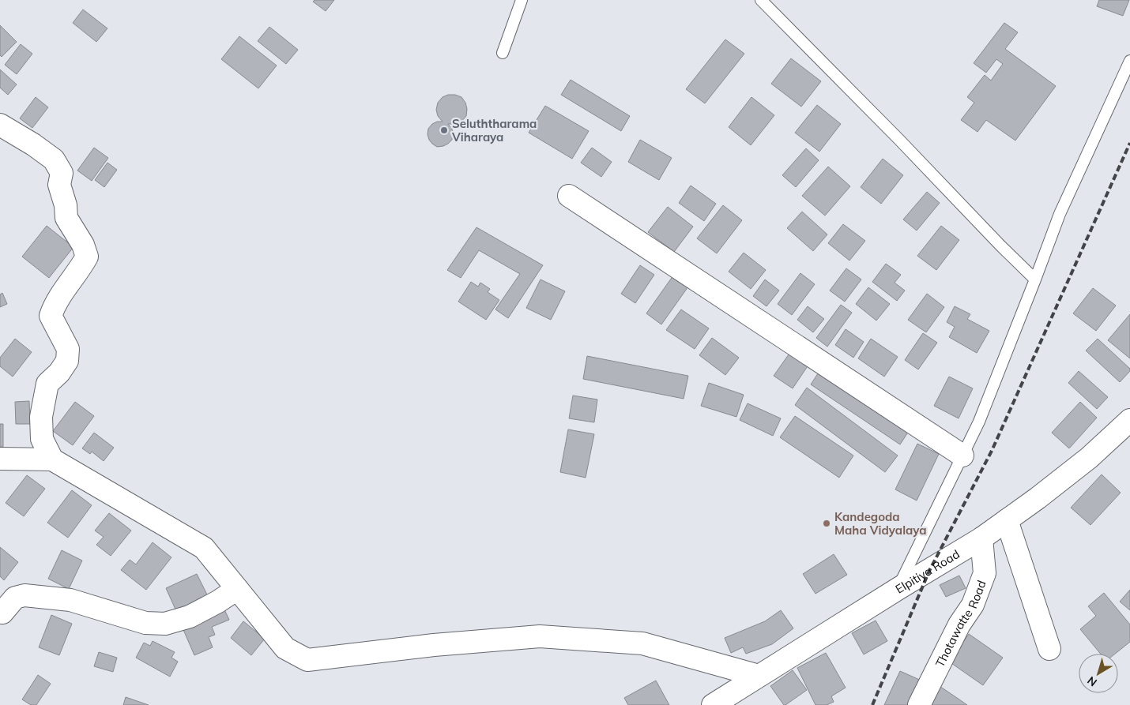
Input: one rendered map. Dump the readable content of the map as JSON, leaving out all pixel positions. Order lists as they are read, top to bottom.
{
  "streets": {
    "street": ["Elpitiya Road", "Thotawatte Road"]
  },
  "crossings": [
    ["Elpitiya Road", "Thotawatte Road"]
  ],
  "places": ["Seluththarama Viharaya", "Kandegoda Maha Vidyalaya"],
  "north": "bottom left"
}
